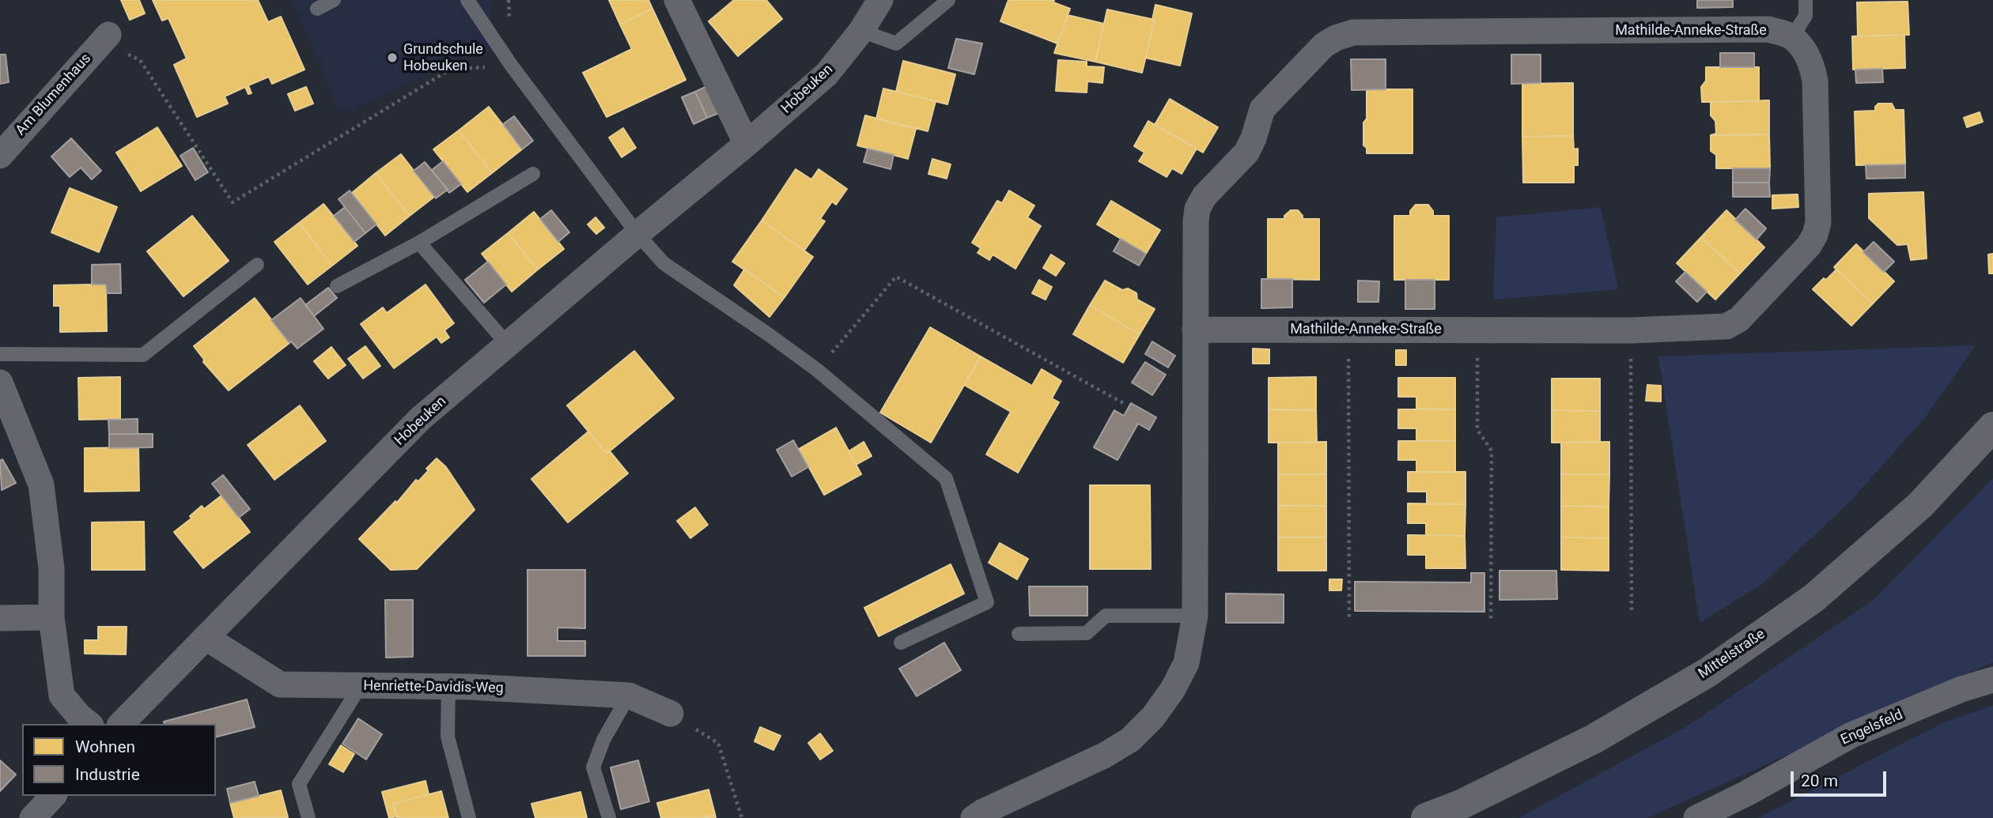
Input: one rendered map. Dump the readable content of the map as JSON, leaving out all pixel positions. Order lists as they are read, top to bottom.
{
  "streets": {
    "main road": ["Mittelstraße"],
    "street": [
      "Mathilde-Anneke-Straße",
      "Hobeuken",
      "Am Blumenhaus",
      "Henriette-Davidis-Weg",
      "Engelsfeld"
    ]
  },
  "crossings": [
    ["Hobeuken", "Henriette-Davidis-Weg"]
  ],
  "places": ["Grundschule Hobeuken"],
  "legend": ["Wohnen", "Industrie"],
  "scale_bar": "20 m"
}
